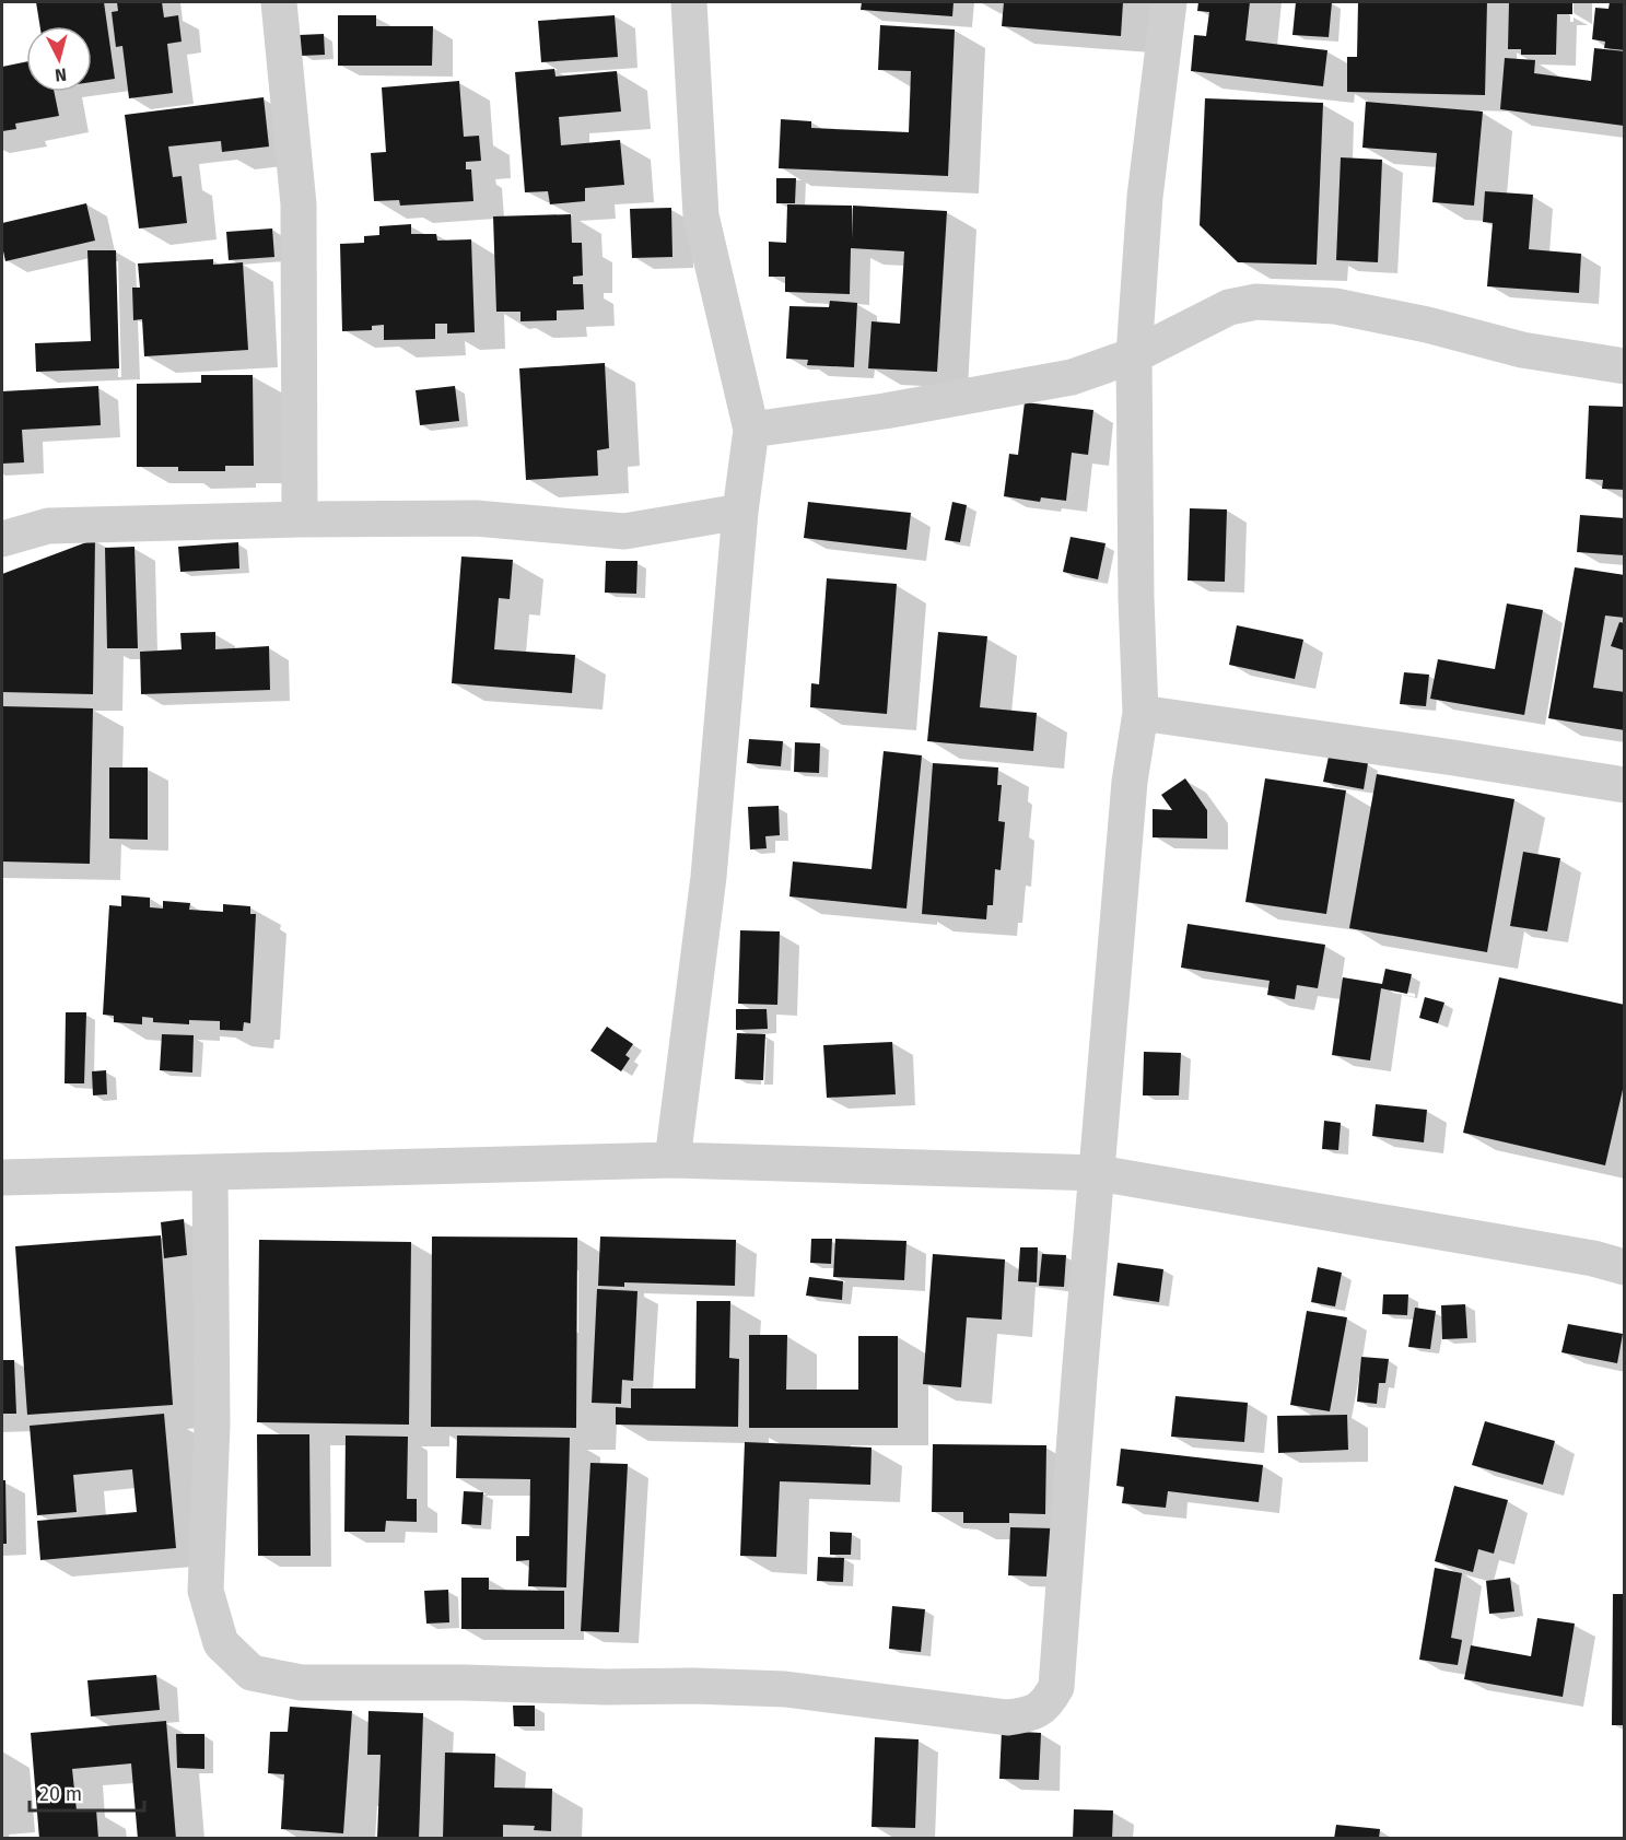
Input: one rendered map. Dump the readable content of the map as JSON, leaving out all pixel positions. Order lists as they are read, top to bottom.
{
  "scale_bar": "20 m",
  "north": "bottom"
}
